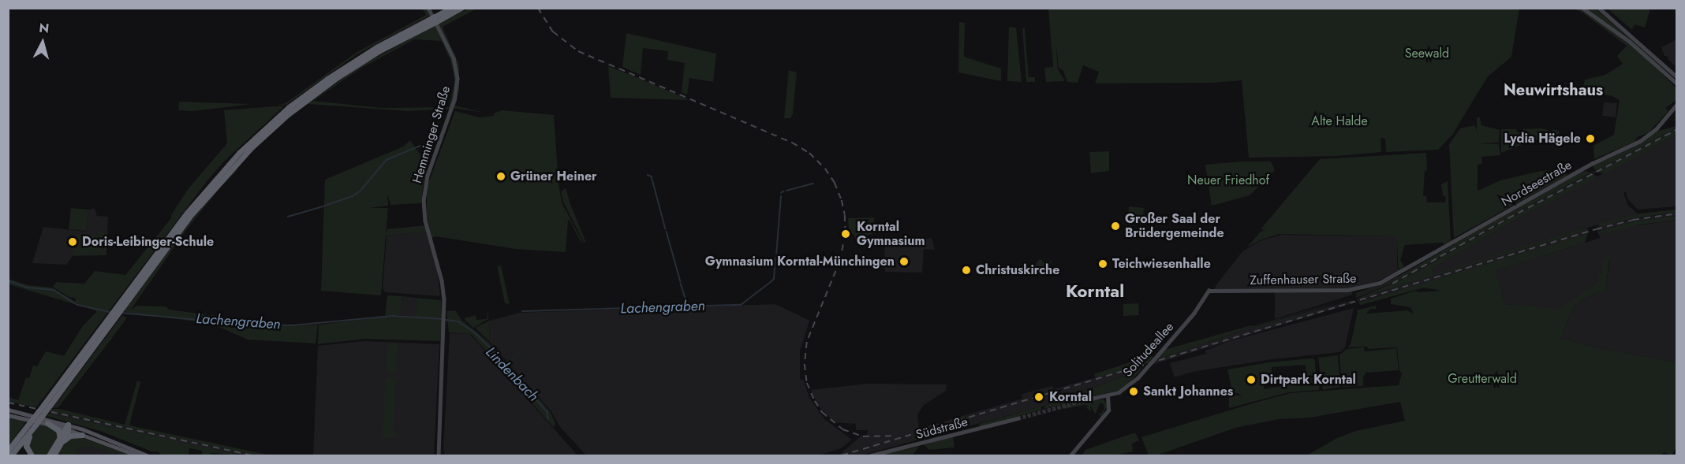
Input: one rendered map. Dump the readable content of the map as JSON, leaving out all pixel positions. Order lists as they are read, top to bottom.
{
  "streets": {
    "main road": [
      "Hemminger Straße",
      "Nordseestraße",
      "Zuffenhauser Straße",
      "Solitudeallee",
      "Südstraße"
    ]
  },
  "crossings": [
    ["Nordseestraße", "Zuffenhauser Straße"],
    ["Zuffenhauser Straße", "Solitudeallee"]
  ],
  "districts": ["Neuwirtshaus", "Korntal"],
  "water": ["Lachengraben", "Lindenbach"],
  "parks": [
    "Seewald",
    "Alte Halde",
    "Neuer Friedhof",
    "Greutterwald"
  ],
  "places": [
    "Lydia Hägele",
    "Grüner Heiner",
    "Großer Saal der Brüdergemeinde",
    "Korntal Gymnasium",
    "Doris-Leibinger-Schule",
    "Gymnasium Korntal-Münchingen",
    "Teichwiesenhalle",
    "Christuskirche",
    "Dirtpark Korntal",
    "Sankt Johannes",
    "Korntal"
  ],
  "north": "top"
}
